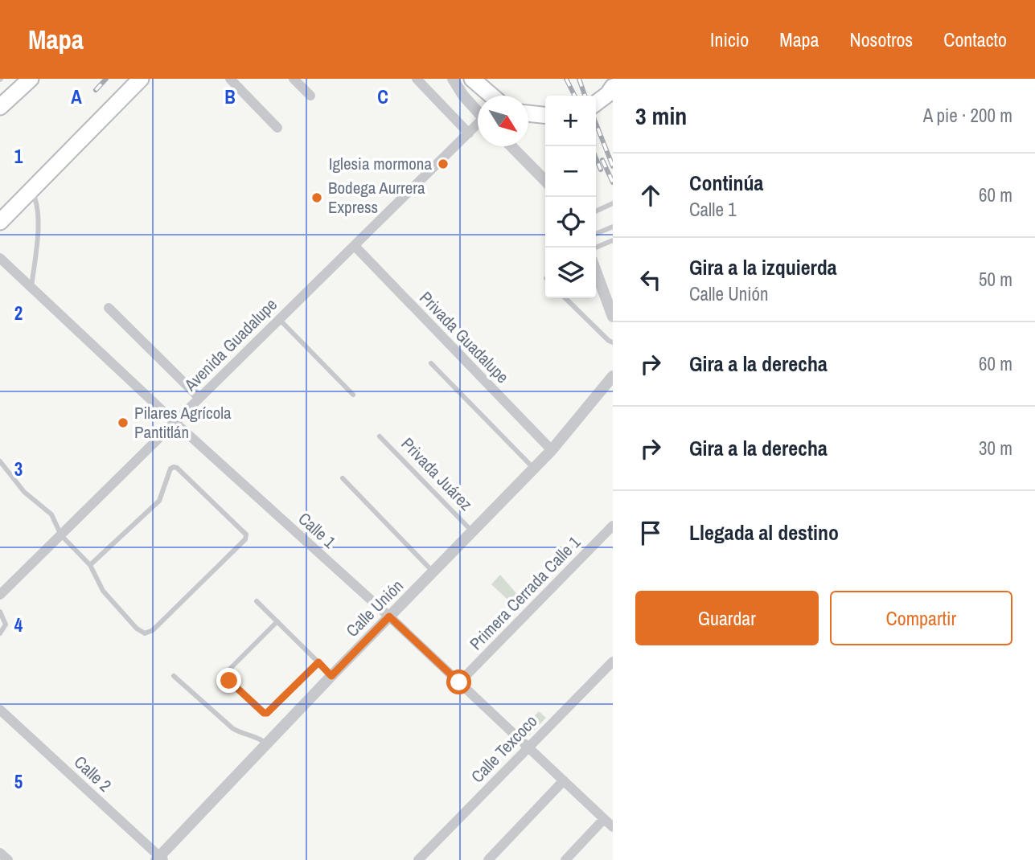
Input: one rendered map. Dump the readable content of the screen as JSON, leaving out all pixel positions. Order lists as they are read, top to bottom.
{
  "streets": {
    "street": [
      "Privada Guadalupe",
      "Avenida Guadalupe",
      "Calle 1",
      "Primera Cerrada Calle 1",
      "Calle Unión",
      "Calle Texcoco",
      "Calle 2"
    ],
    "lane": ["Privada Juárez"]
  },
  "crossings": [
    ["Privada Guadalupe", "Avenida Guadalupe"],
    ["Privada Guadalupe", "Calle Unión"],
    ["Avenida Guadalupe", "Calle 1"],
    ["Privada Juárez", "Calle Unión"],
    ["Calle 1", "Primera Cerrada Calle 1"],
    ["Calle 1", "Calle Unión"],
    ["Calle 1", "Calle Texcoco"],
    ["Calle Unión", "Calle 2"]
  ],
  "places": ["Iglesia mormona", "Bodega Aurrera Express", "Pilares Agrícola Pantitlán"],
  "north": "bottom right",
  "page": {
    "header": "Mapa",
    "nav": [
      "Inicio",
      "Mapa",
      "Nosotros",
      "Contacto"
    ],
    "heading": ["3 min", "A pie · 200 m"],
    "map_buttons": ["+", "−"],
    "list": [
      ["Continúa", "Calle 1", "60 m"],
      ["Gira a la izquierda", "Calle Unión", "50 m"],
      ["Gira a la derecha", "60 m"],
      ["Gira a la derecha", "30 m"],
      "Llegada al destino"
    ],
    "buttons": ["Guardar", "Compartir"]
  },
  "grid": {
    "columns": ["A", "B", "C"],
    "rows": [
      "1",
      "2",
      "3",
      "4",
      "5"
    ]
  }
}
